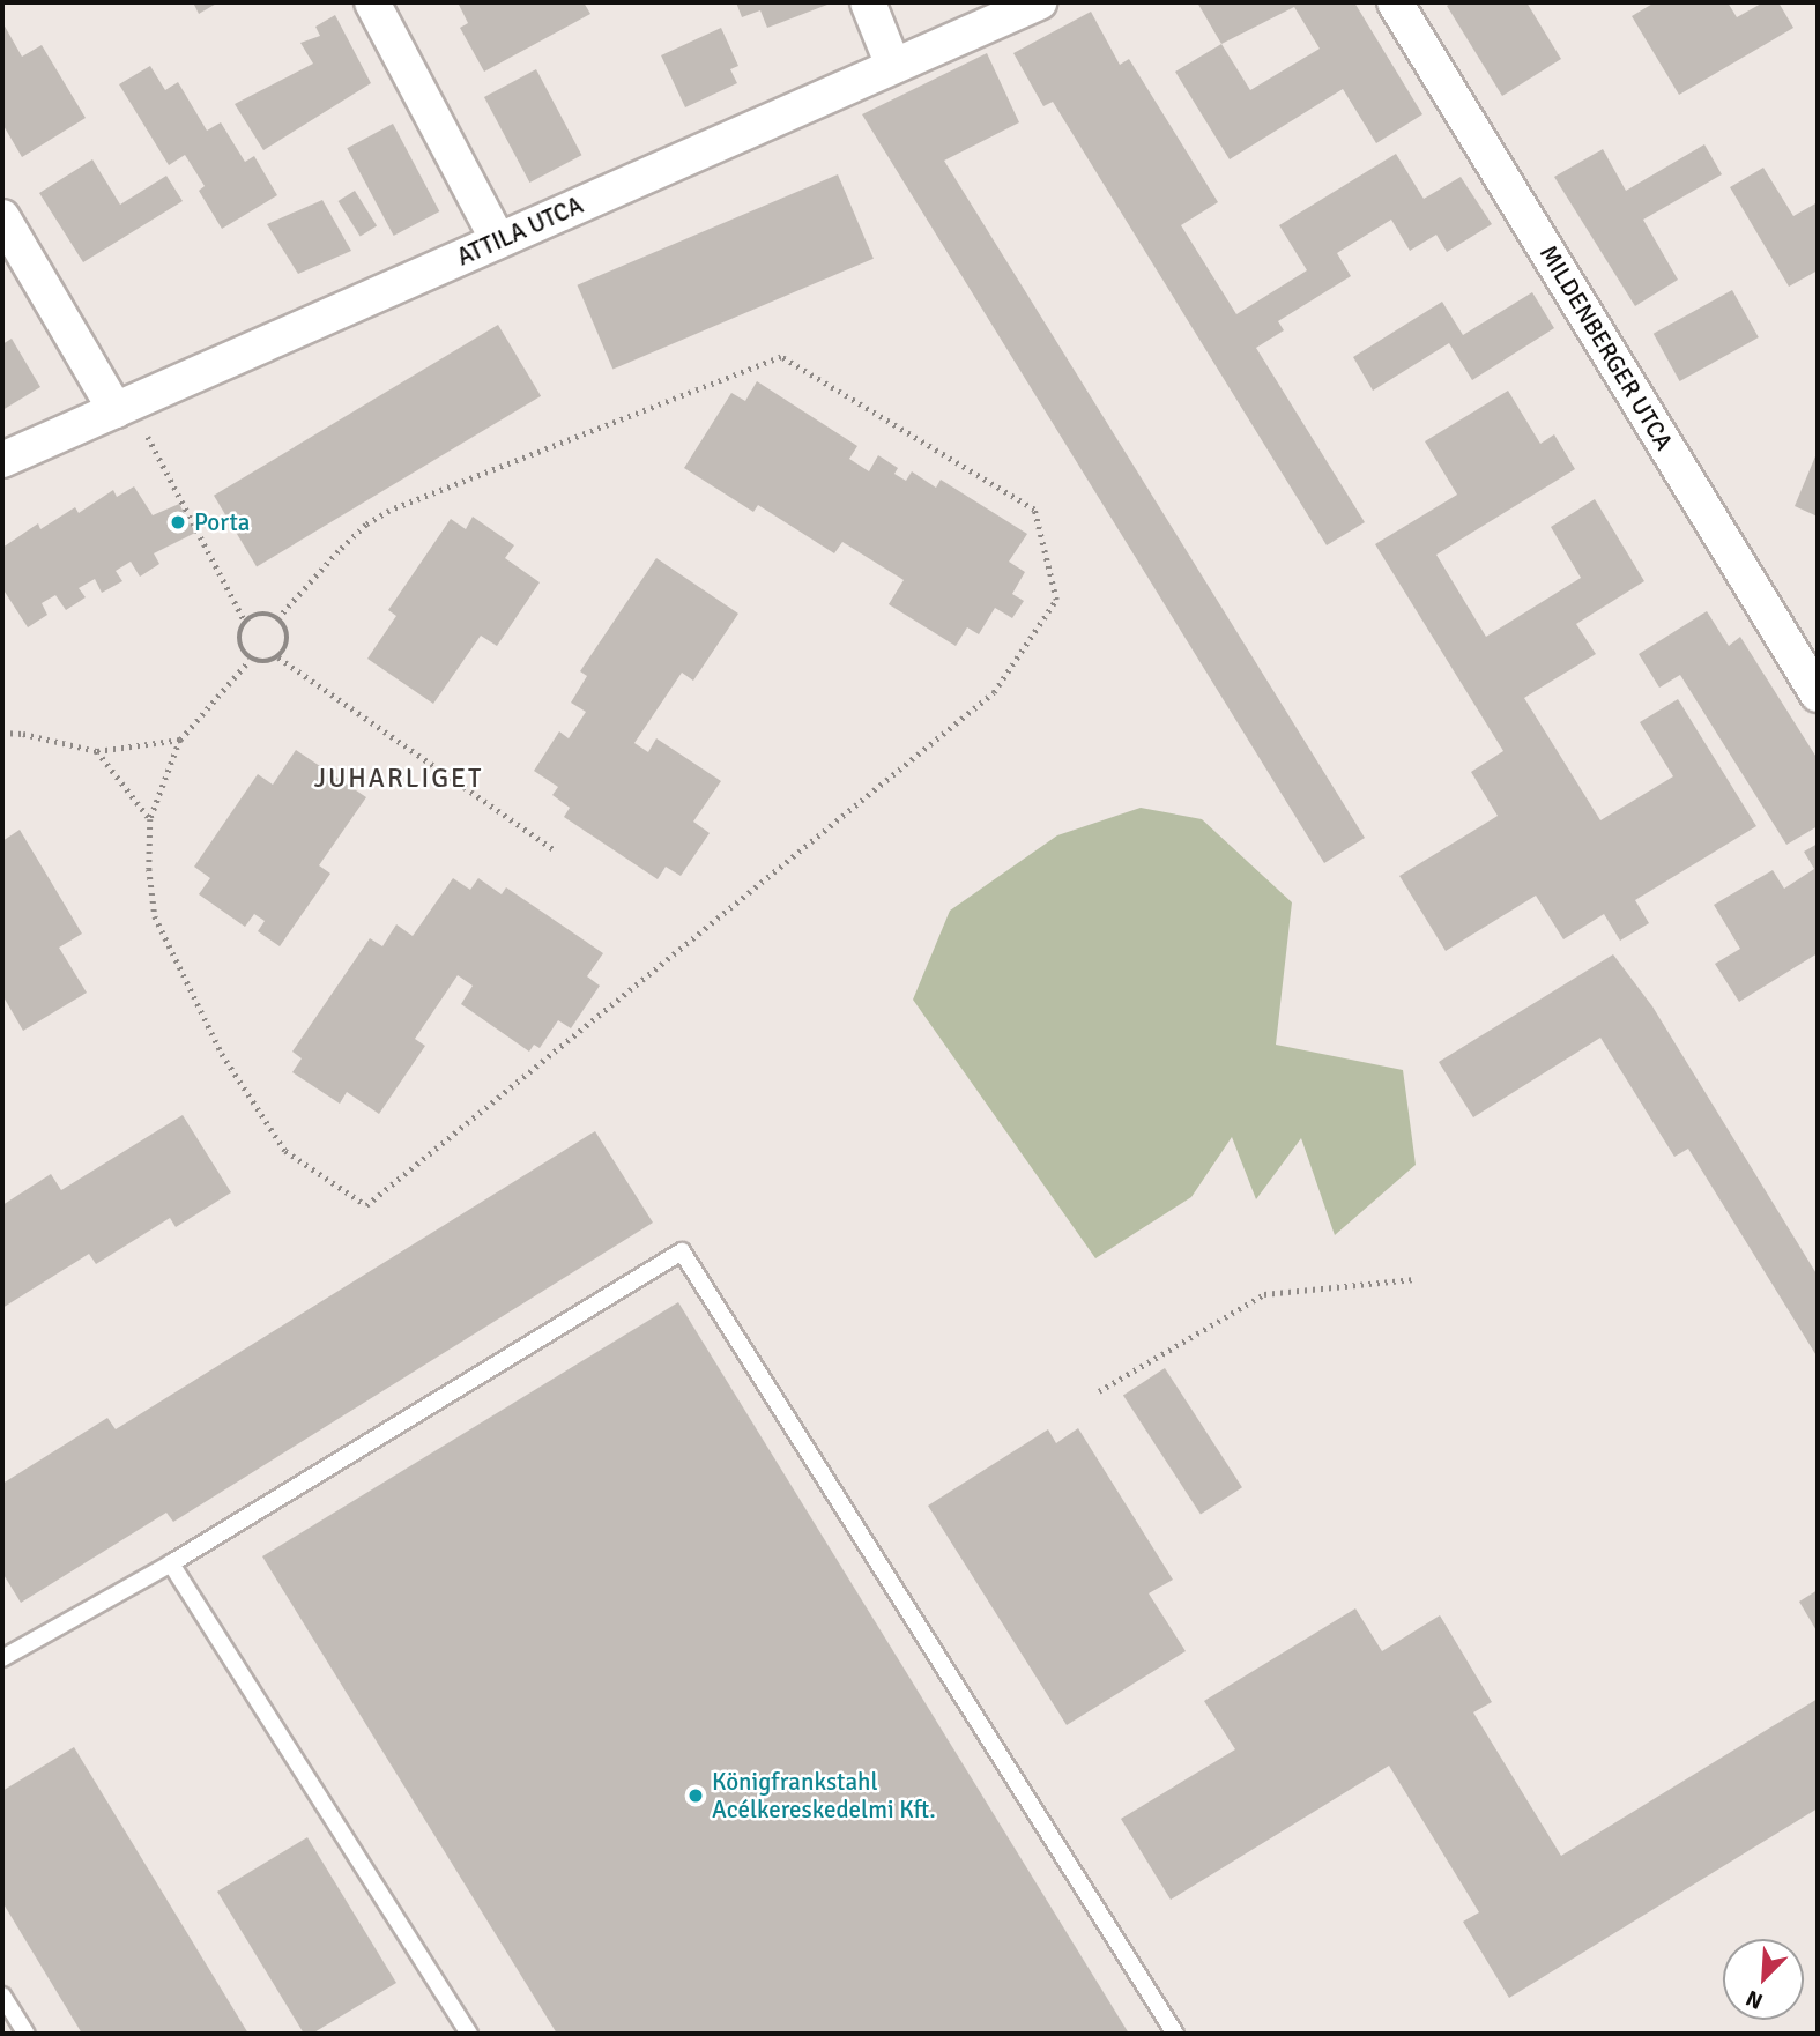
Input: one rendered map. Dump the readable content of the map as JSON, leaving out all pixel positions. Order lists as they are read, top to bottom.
{
  "streets": {
    "street": ["ATTILA UTCA", "MILDENBERGER UTCA"]
  },
  "districts": ["JUHARLIGET"],
  "places": ["Porta", "Königfrankstahl Acélkereskedelmi Kft."],
  "north": "bottom left"
}
